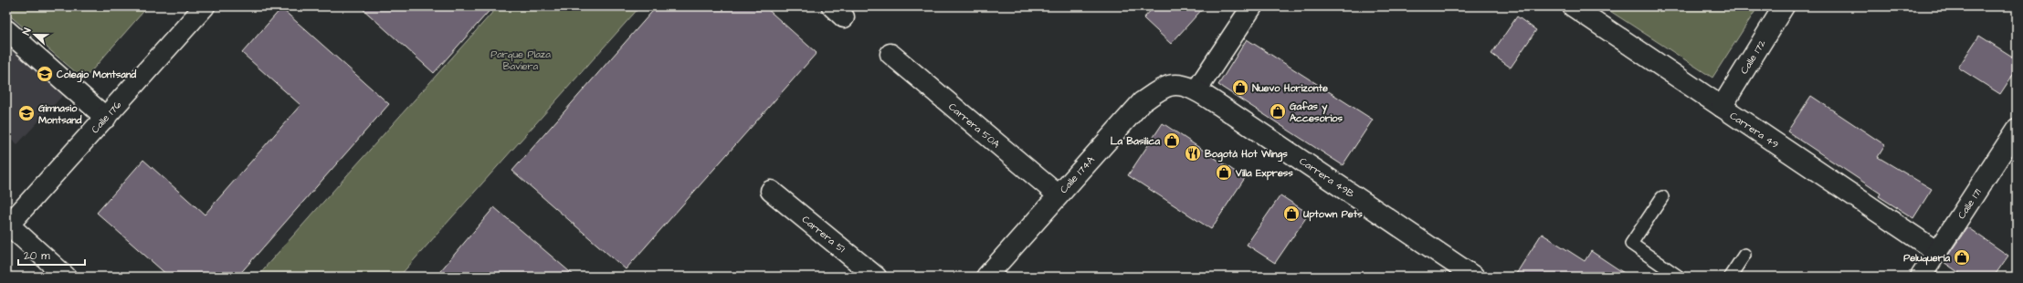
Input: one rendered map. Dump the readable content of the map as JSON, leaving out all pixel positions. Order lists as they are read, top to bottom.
{
  "streets": {
    "street": [
      "Calle 172",
      "Calle 176",
      "Carrera 50A",
      "Carrera 49",
      "Calle 174A",
      "Carrera 49B",
      "Calle 171",
      "Carrera 51"
    ]
  },
  "crossings": [
    ["Calle 172", "Carrera 49"],
    ["Carrera 50A", "Calle 174A"],
    ["Carrera 49", "Calle 171"],
    ["Calle 174A", "Carrera 49B"]
  ],
  "parks": ["Parque Plaza Baviera"],
  "places": {
    "school or university": ["Colegio Montsand", "Gimnasio Montsand"],
    "shop": [
      "Nuevo Horizonte",
      "Gafas y Accesorios",
      "La Basilica",
      "Villa Express",
      "Uptown Pets",
      "Peluquería"
    ],
    "restaurant": ["Bogotá Hot Wings"]
  },
  "scale_bar": "20 m",
  "north": "left"
}
